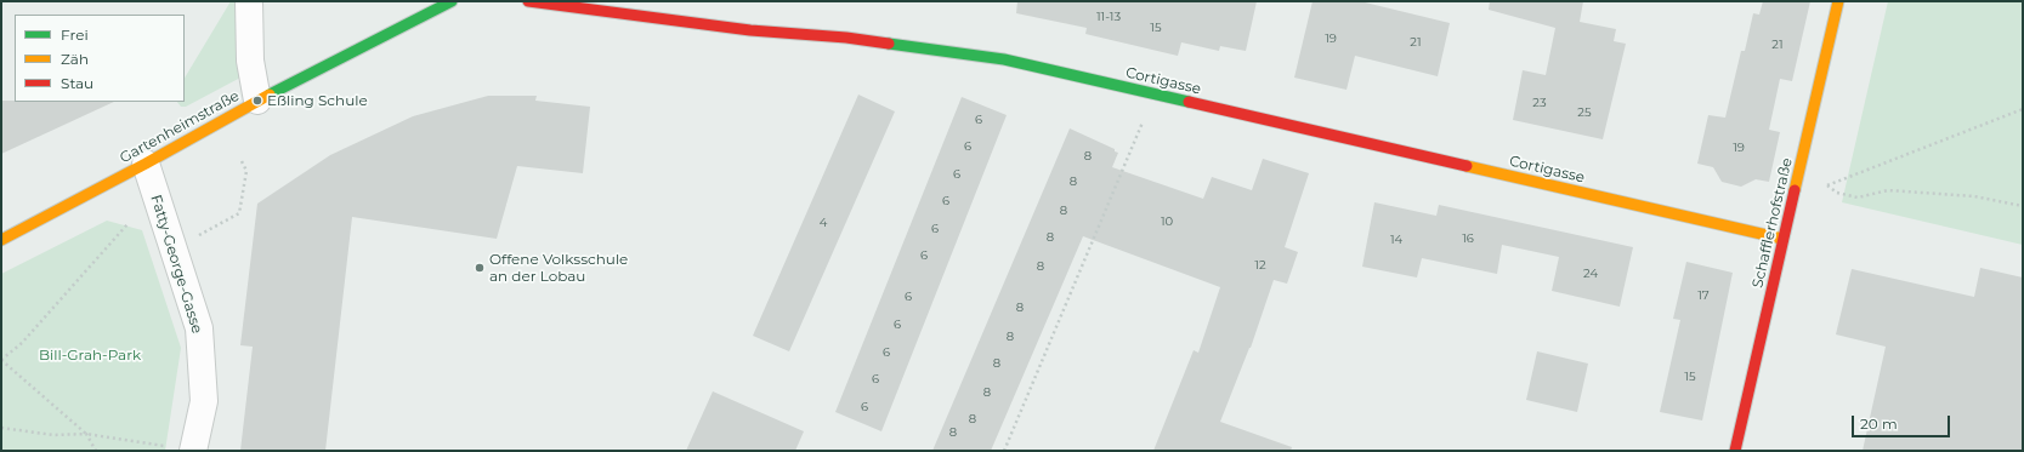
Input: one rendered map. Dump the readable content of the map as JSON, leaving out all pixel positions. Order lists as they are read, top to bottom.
{
  "streets": {
    "street": [
      "Cortigasse",
      "Gartenheimstraße",
      "Schafflerhofstraße",
      "Fatty-George-Gasse"
    ]
  },
  "crossings": [
    ["Cortigasse", "Schafflerhofstraße"],
    ["Gartenheimstraße", "Fatty-George-Gasse"]
  ],
  "parks": ["Bill-Grah-Park"],
  "places": ["Eßling Schule", "Offene Volksschule an der Lobau"],
  "house_numbers": [
    "11-13",
    "15",
    "19",
    "21",
    "21",
    "23",
    "25",
    "6",
    "6",
    "19",
    "8",
    "6",
    "8",
    "6",
    "8",
    "10",
    "4",
    "6",
    "8",
    "16",
    "14",
    "6",
    "12",
    "8",
    "24",
    "17",
    "6",
    "8",
    "6",
    "8",
    "6",
    "8",
    "15",
    "6",
    "8",
    "6",
    "8",
    "8"
  ],
  "legend": ["Frei", "Zäh", "Stau"],
  "scale_bar": "20 m"
}
